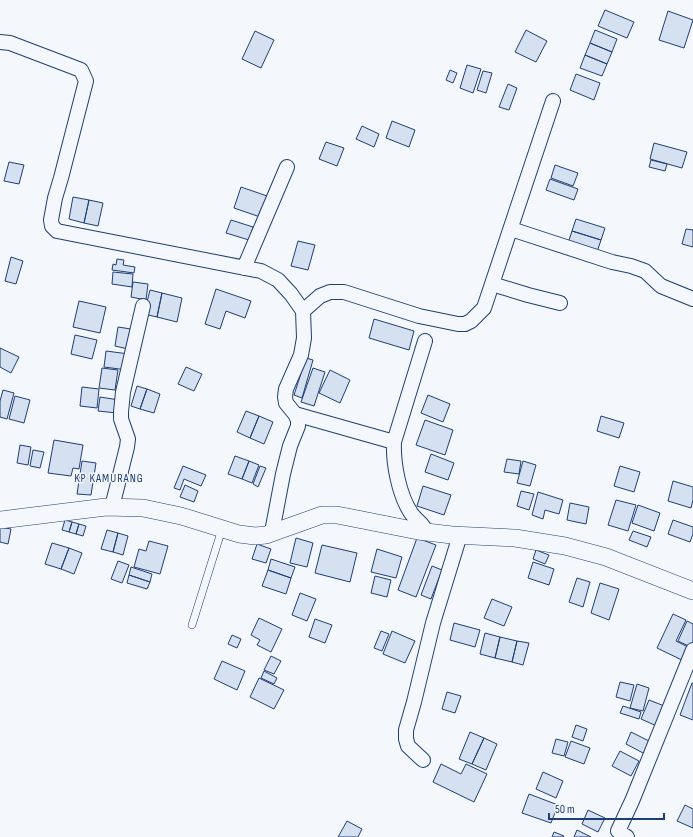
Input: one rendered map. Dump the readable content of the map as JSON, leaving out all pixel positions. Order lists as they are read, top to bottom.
{
  "districts": ["KP KAMURANG"],
  "scale_bar": "50 m"
}
